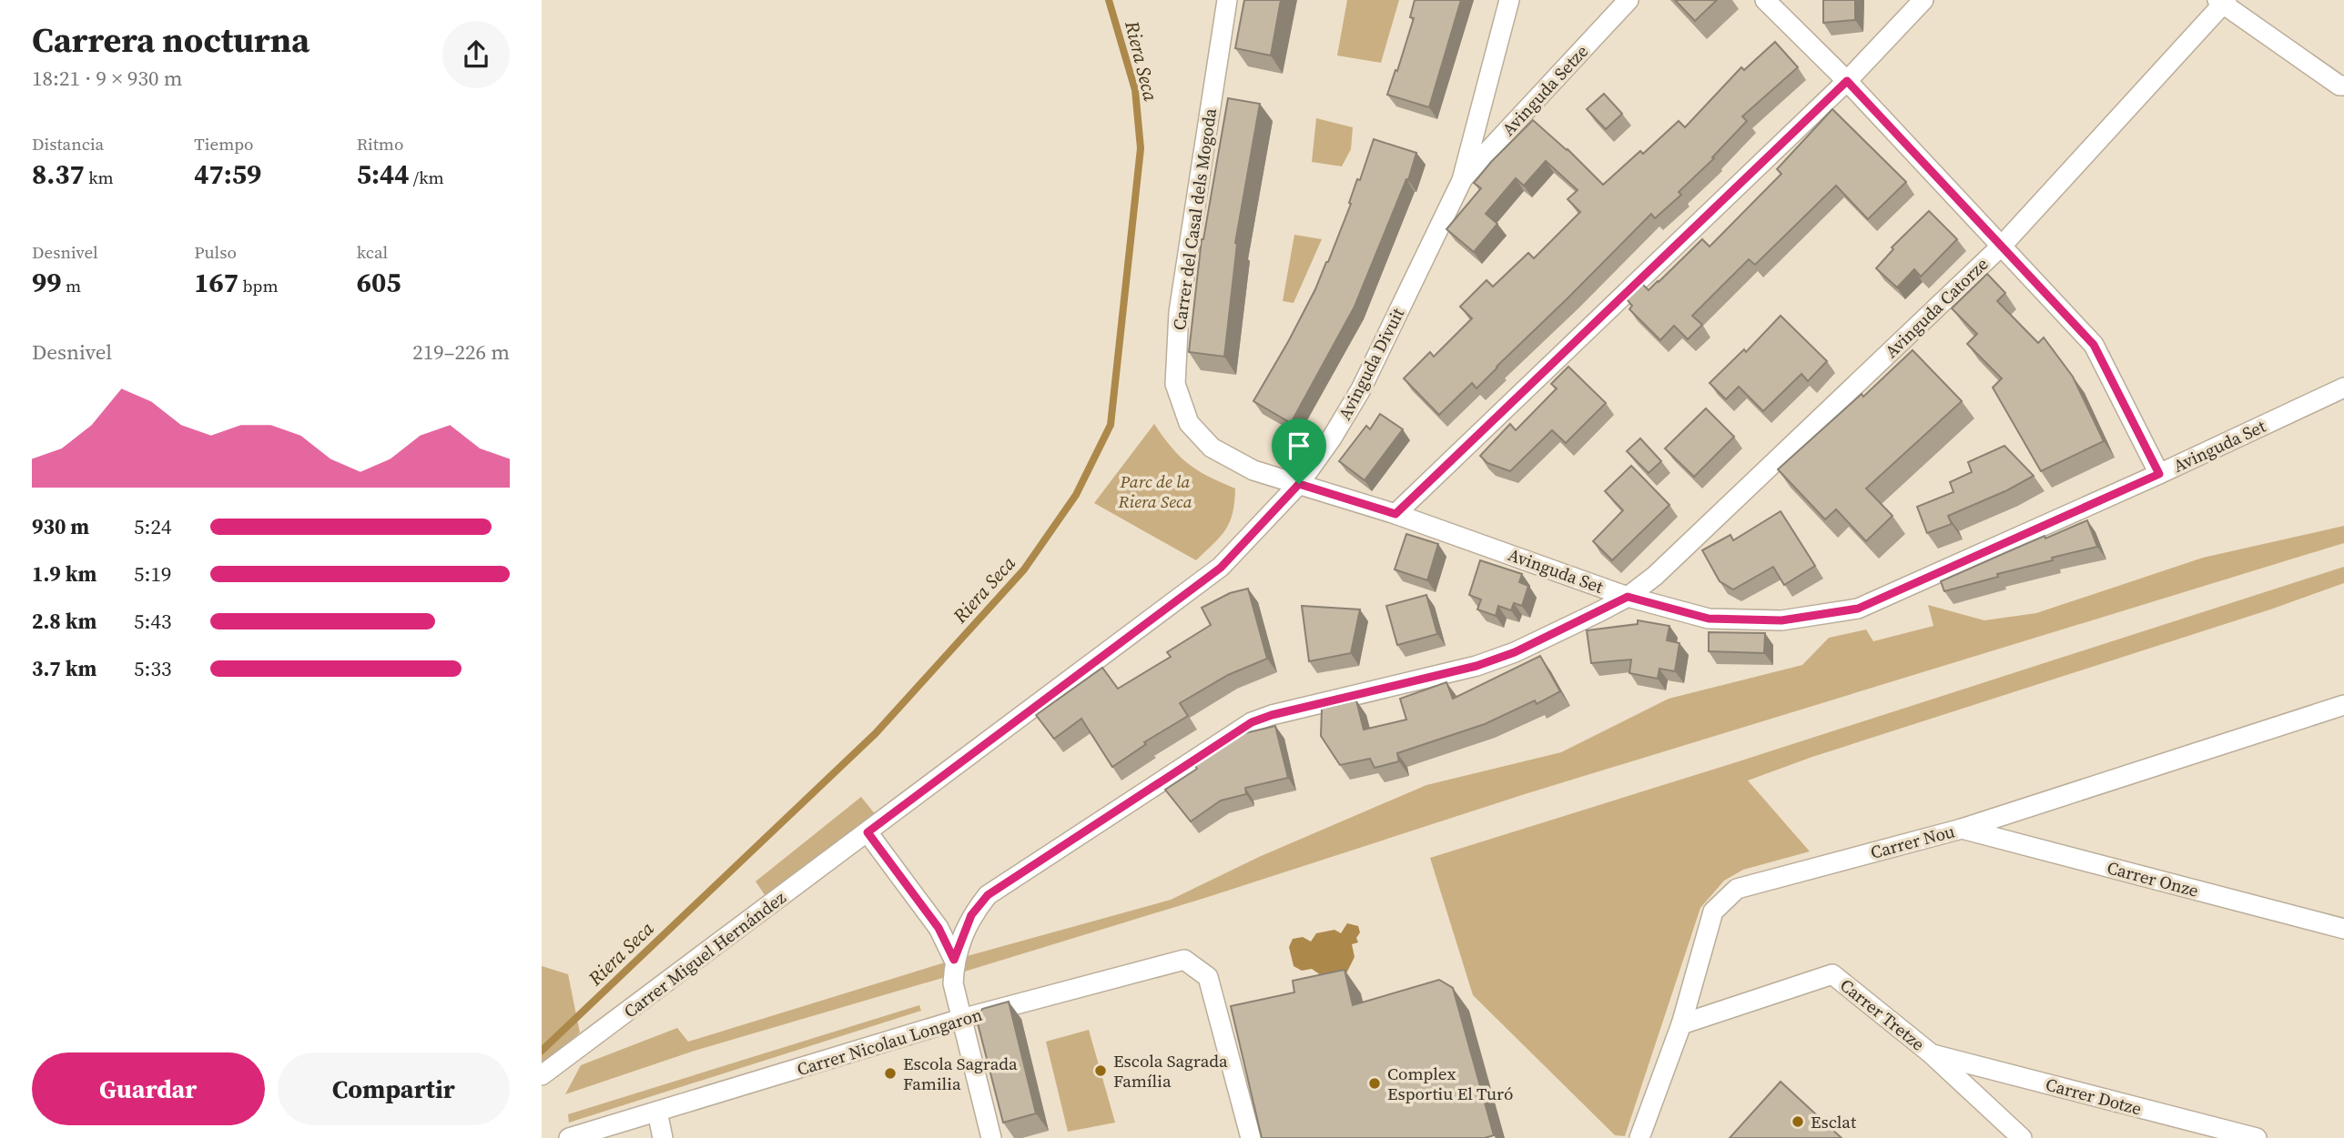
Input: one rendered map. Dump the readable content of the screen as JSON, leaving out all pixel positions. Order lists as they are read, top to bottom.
{
  "streets": {
    "street": [
      "Avinguda Setze",
      "Carrer del Casal dels Mogoda",
      "Avinguda Catorze",
      "Avinguda Divuit",
      "Avinguda Set",
      "Carrer Nou",
      "Carrer Onze",
      "Carrer Miguel Hernández",
      "Carrer Tretze",
      "Carrer Nicolau Longaron",
      "Carrer Dotze"
    ]
  },
  "crossings": [
    ["Avinguda Setze", "Avinguda Divuit"],
    ["Carrer del Casal dels Mogoda", "Avinguda Divuit"],
    ["Carrer del Casal dels Mogoda", "Avinguda Set"],
    ["Avinguda Catorze", "Avinguda Set"],
    ["Avinguda Divuit", "Avinguda Set"],
    ["Avinguda Divuit", "Carrer Miguel Hernández"],
    ["Carrer Nou", "Carrer Onze"],
    ["Carrer Nou", "Carrer Tretze"],
    ["Carrer Tretze", "Carrer Dotze"]
  ],
  "water": ["Riera Seca"],
  "parks": ["Parc de la Riera Seca"],
  "places": [
    "Escola Sagrada Família",
    "Escola Sagrada Familia",
    "Complex Esportiu El Turó",
    "Esclat"
  ],
  "page": {
    "heading": ["Carrera nocturna", "18:21 · 9 × 930 m"],
    "stats": [
      ["Distancia", "8.37 km"],
      ["Tiempo", "47:59"],
      ["Ritmo", "5:44 /km"],
      ["Desnivel", "99 m"],
      ["Pulso", "167 bpm"],
      ["kcal", "605"]
    ],
    "chart": ["Desnivel", "219–226 m"],
    "list": [
      {
        "name": "930 m",
        "note": "5:24"
      },
      {
        "name": "1.9 km",
        "note": "5:19"
      },
      {
        "name": "2.8 km",
        "note": "5:43"
      },
      {
        "name": "3.7 km",
        "note": "5:33"
      }
    ],
    "buttons": ["Guardar", "Compartir"]
  }
}
